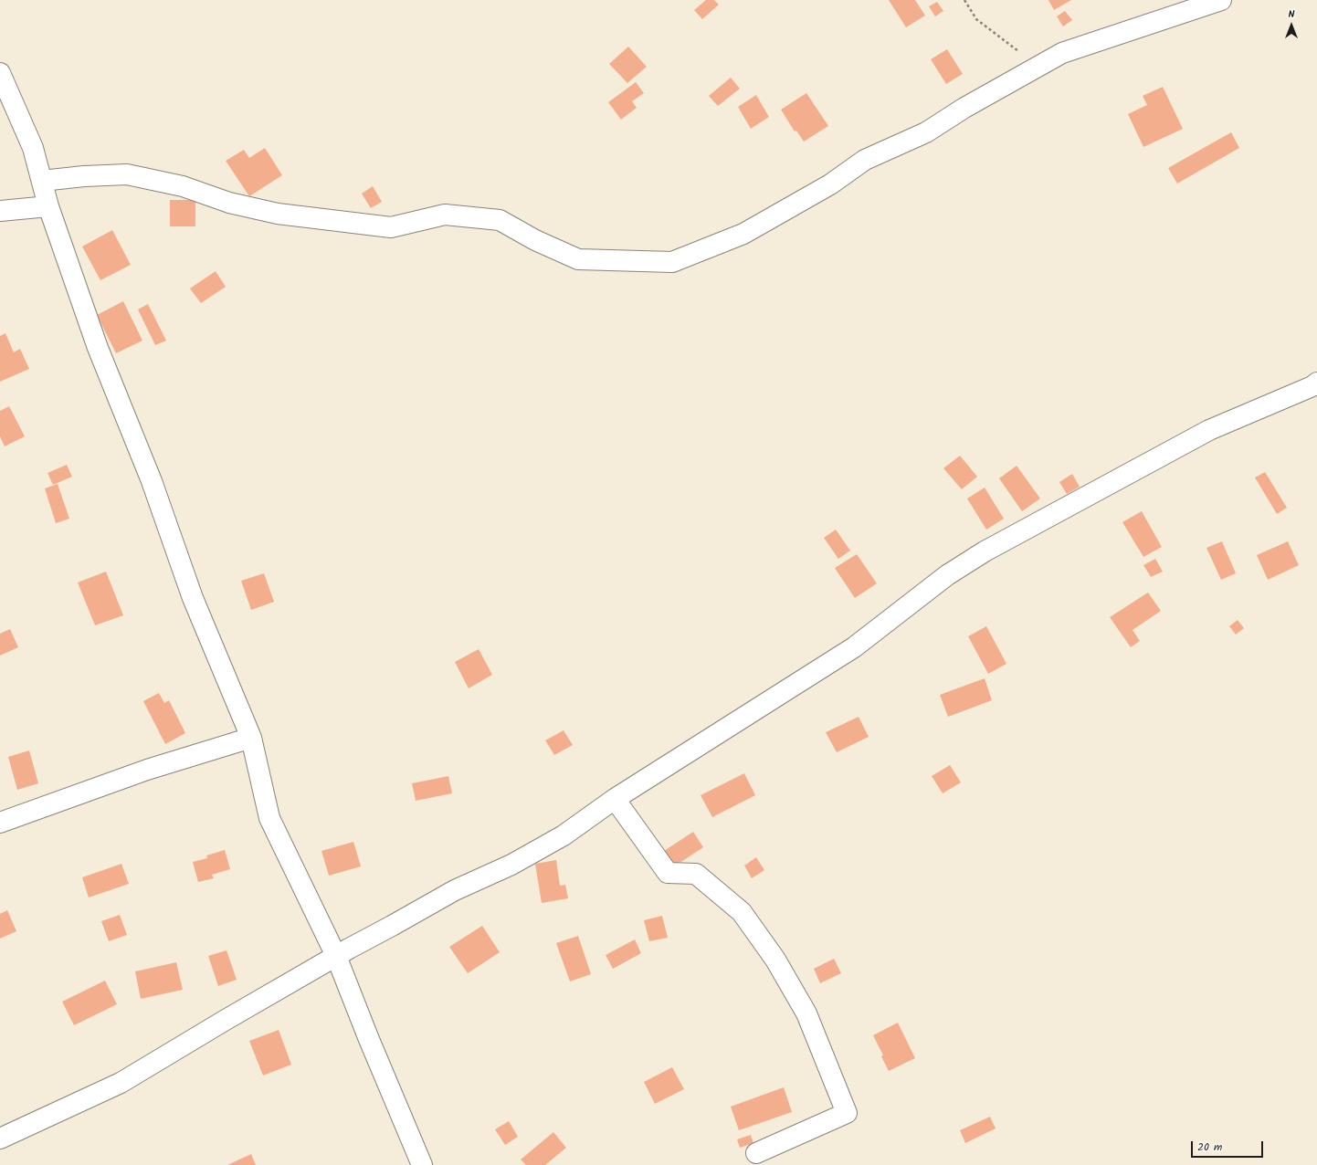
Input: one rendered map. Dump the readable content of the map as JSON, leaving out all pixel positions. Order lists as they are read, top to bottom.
{
  "scale_bar": "20 m",
  "north": "top"
}
